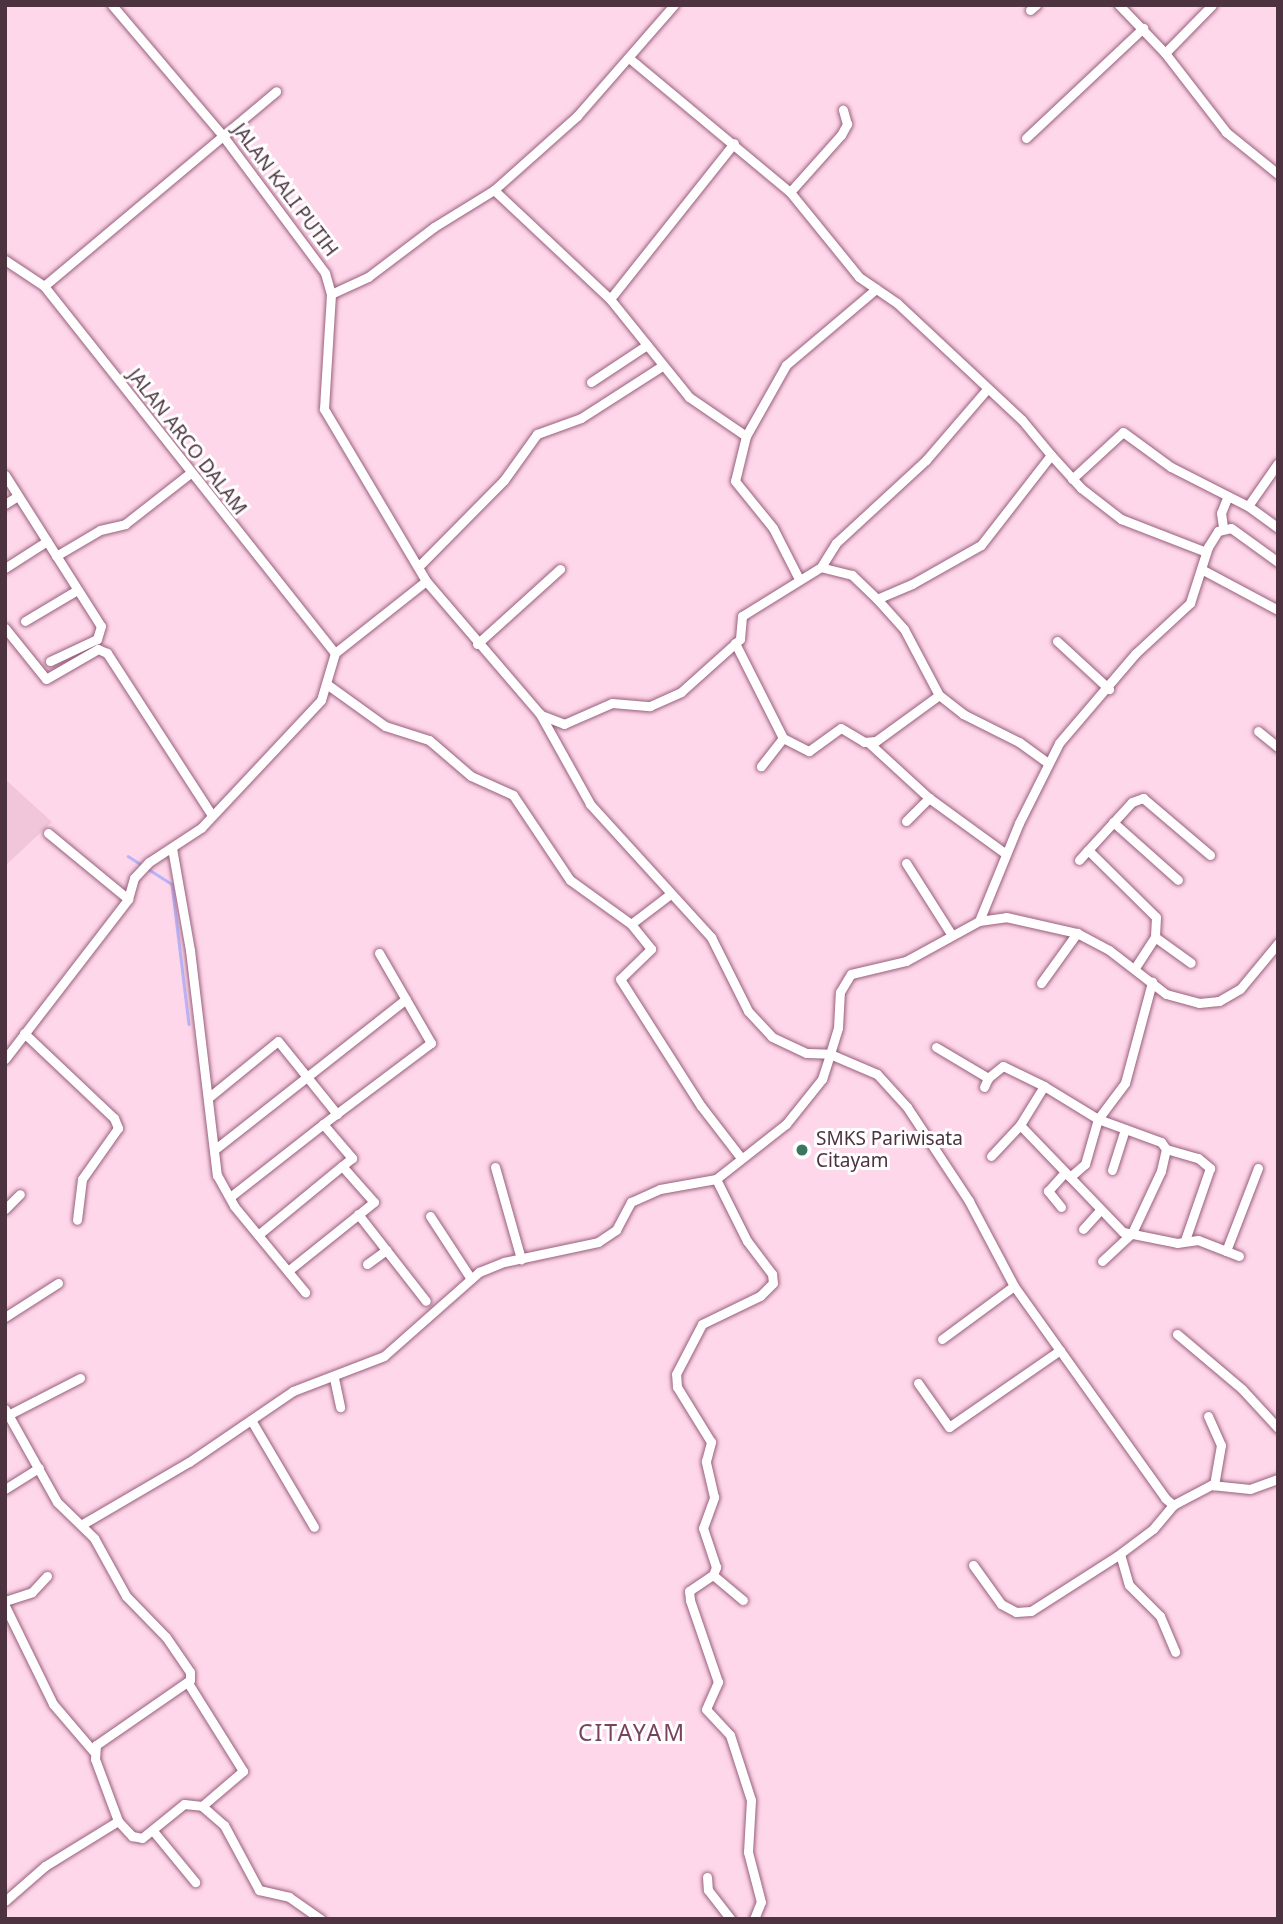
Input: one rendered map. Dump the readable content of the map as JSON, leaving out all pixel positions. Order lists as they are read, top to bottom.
{
  "streets": {
    "street": ["JALAN KALI PUTIH", "JALAN ARCO DALAM"]
  },
  "districts": ["CITAYAM"],
  "places": ["SMKS Pariwisata Citayam"]
}
